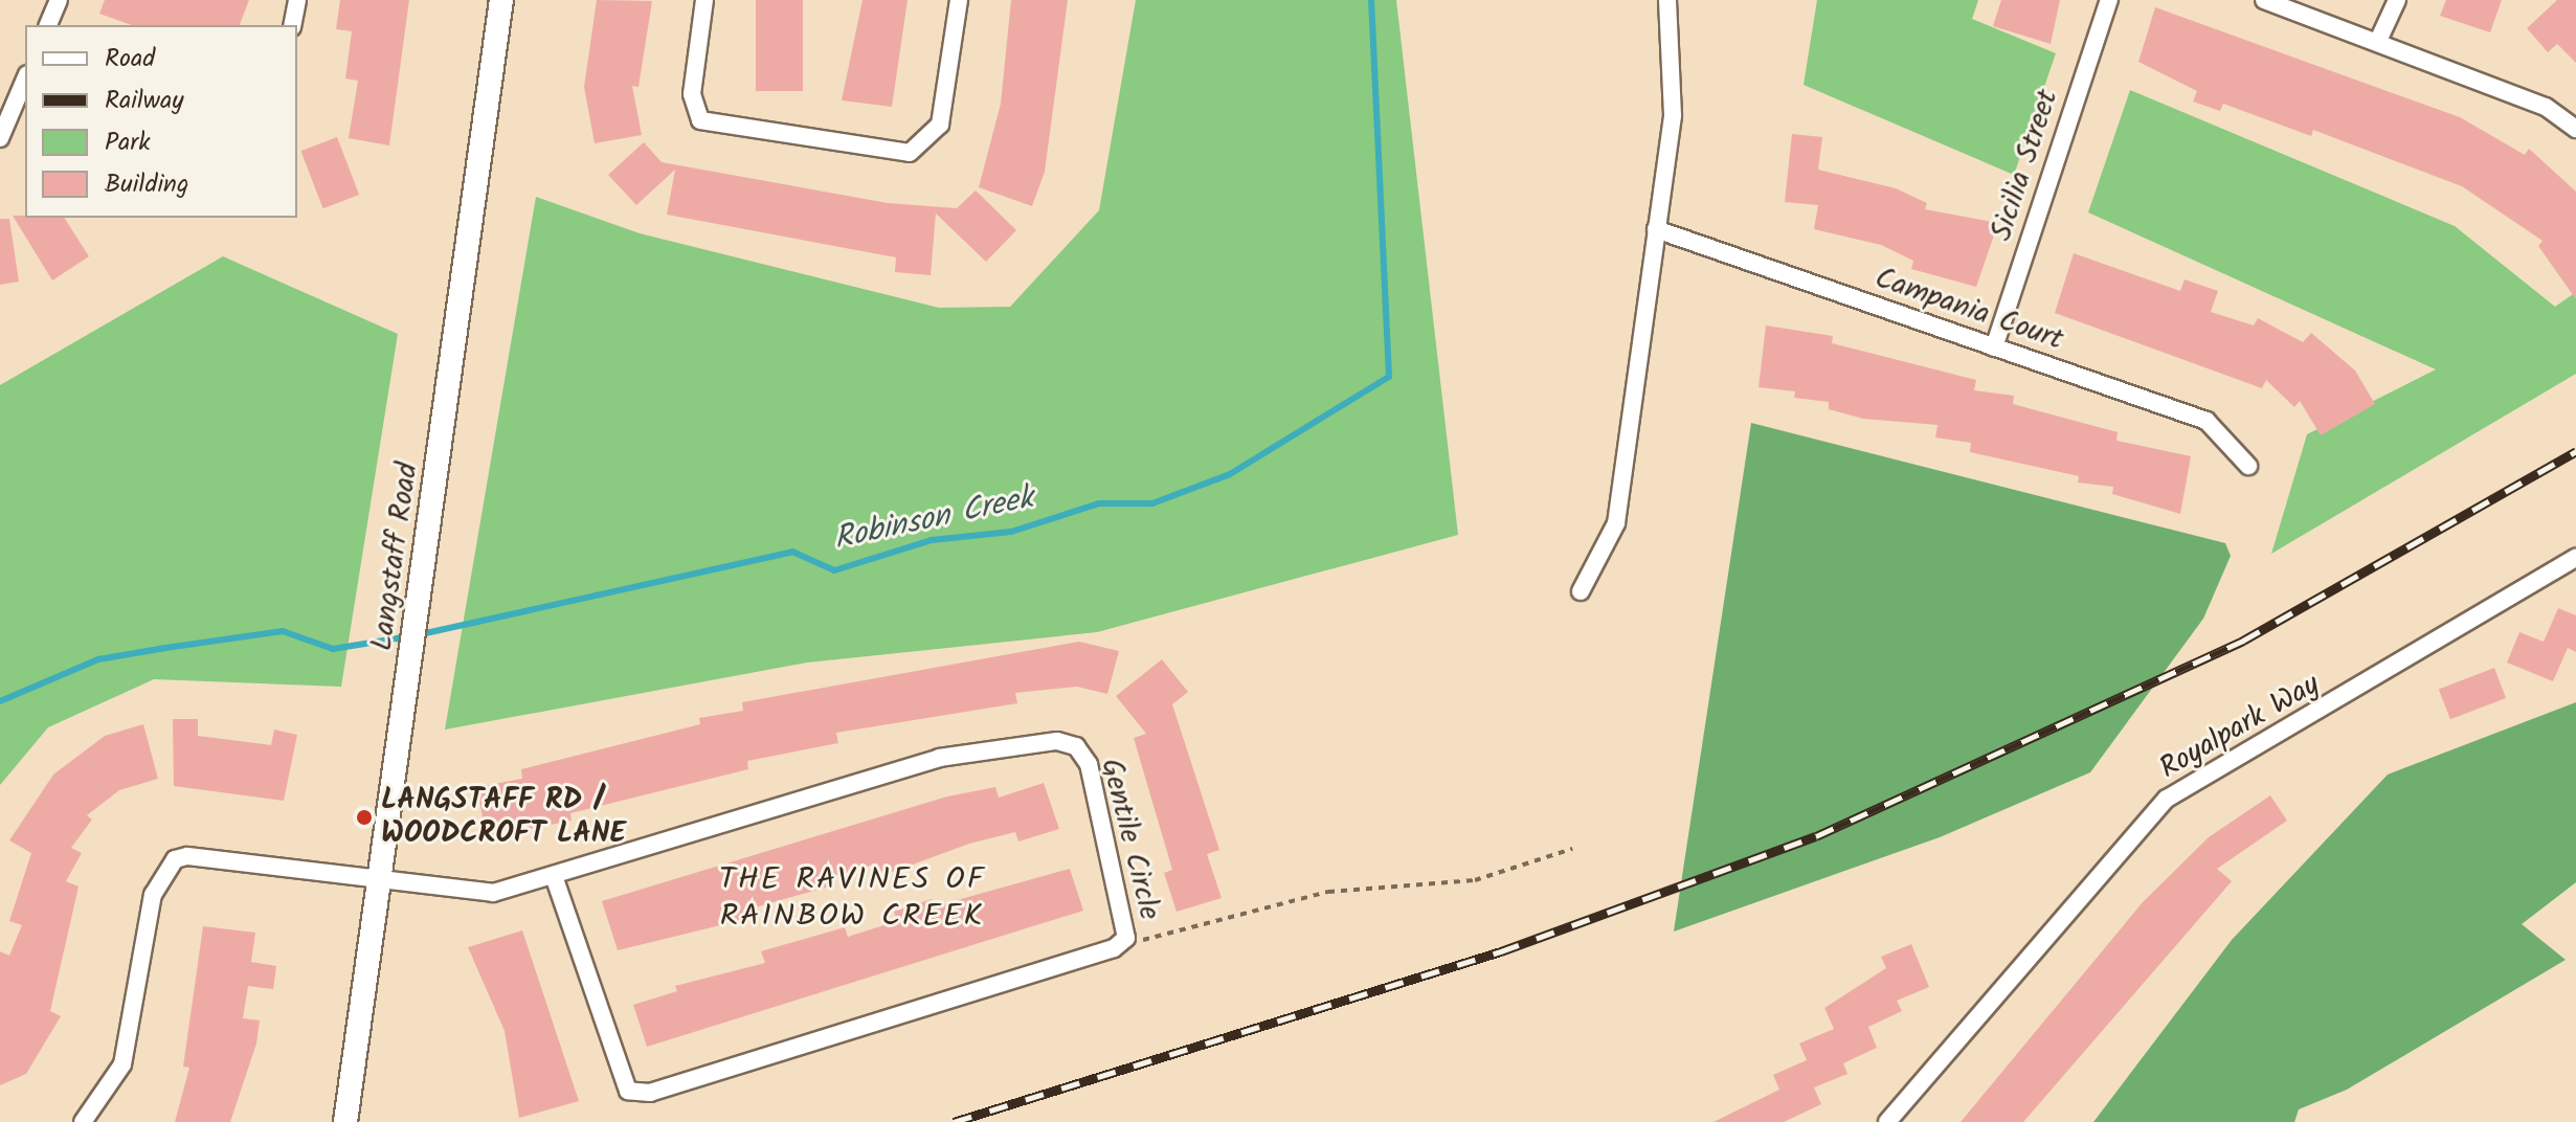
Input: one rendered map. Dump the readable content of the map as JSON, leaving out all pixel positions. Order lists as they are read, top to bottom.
{
  "streets": {
    "street": [
      "Sicilia Street",
      "Campania Court",
      "Langstaff Road",
      "Royalpark Way",
      "Gentile Circle"
    ]
  },
  "crossings": [
    ["Sicilia Street", "Campania Court"],
    ["Langstaff Road", "Gentile Circle"]
  ],
  "districts": ["THE RAVINES OF RAINBOW CREEK"],
  "water": ["Robinson Creek"],
  "places": ["LANGSTAFF RD / WOODCROFT LANE"],
  "legend": [
    "Road",
    "Railway",
    "Park",
    "Building"
  ]
}
